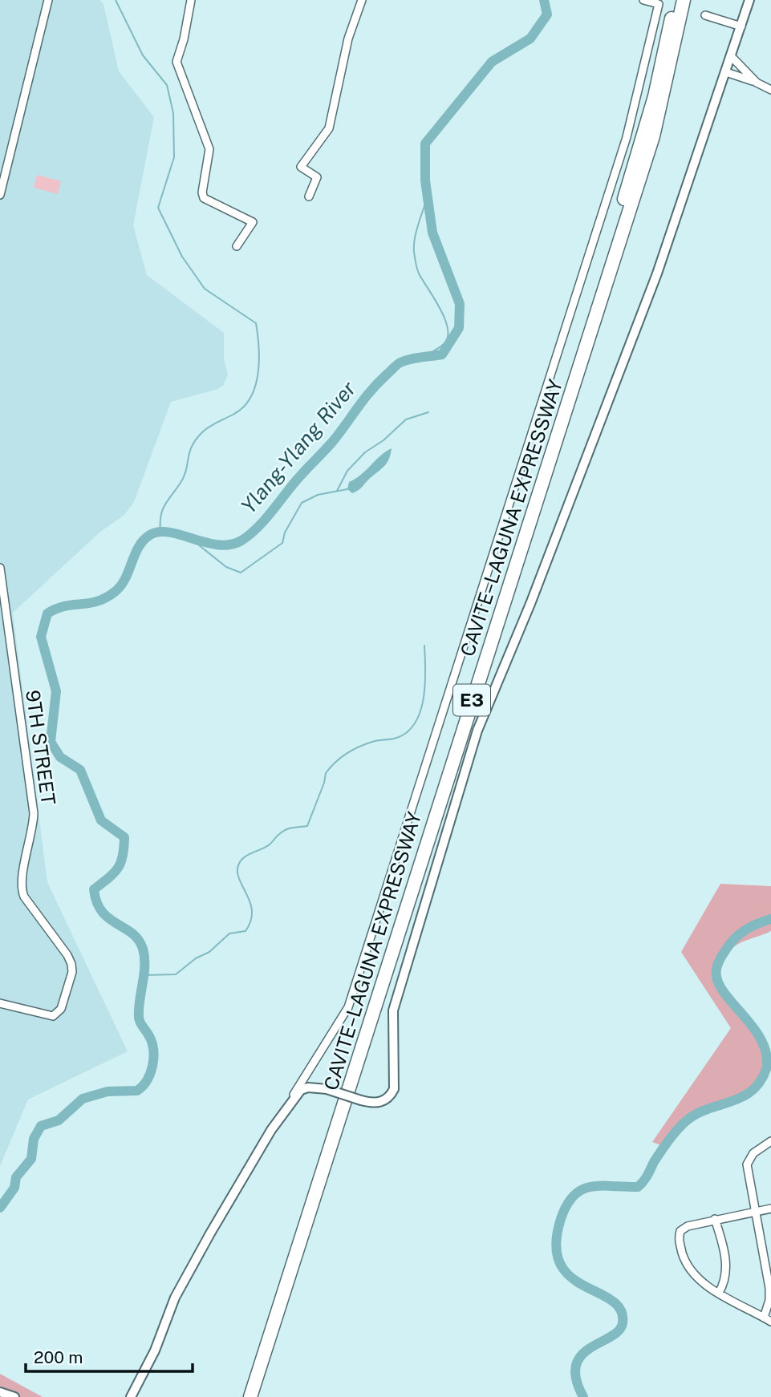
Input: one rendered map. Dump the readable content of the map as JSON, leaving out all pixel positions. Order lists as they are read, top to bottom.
{
  "streets": {
    "highway": ["CAVITE–LAGUNA EXPRESSWAY", "E3"],
    "street": ["9TH STREET"]
  },
  "water": ["Ylang-Ylang River"],
  "scale_bar": "200 m"
}
